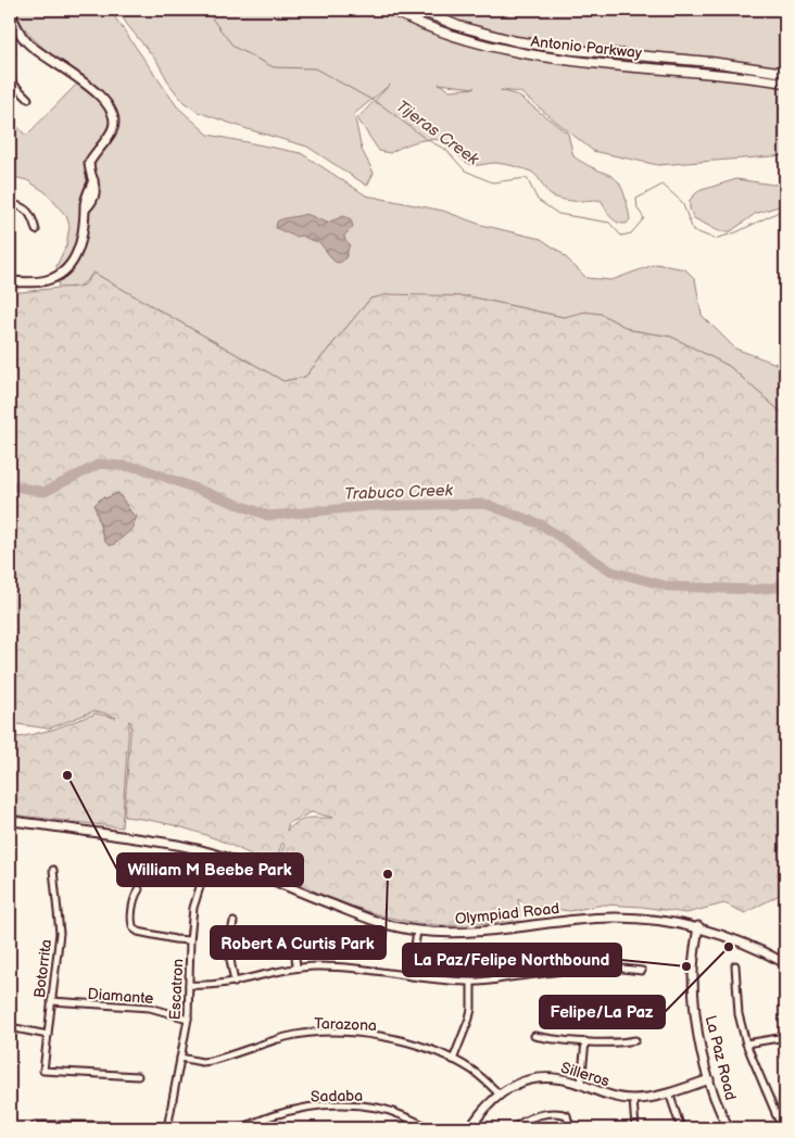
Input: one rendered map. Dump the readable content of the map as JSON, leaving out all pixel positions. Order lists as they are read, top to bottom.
{
  "streets": {
    "main road": [
      "Antonio Parkway",
      "Olympiad Road",
      "La Paz Road",
      "Silleros"
    ],
    "street": [
      "Botorrita",
      "Escatron",
      "Diamante",
      "Tarazona",
      "Sadaba"
    ]
  },
  "crossings": [
    ["Olympiad Road", "Escatron"],
    ["Olympiad Road", "La Paz Road"],
    ["Botorrita", "Diamante"],
    ["Escatron", "Diamante"],
    ["Escatron", "Tarazona"],
    ["Tarazona", "Silleros"],
    ["La Paz Road", "Silleros"]
  ],
  "water": ["Tijeras Creek", "Trabuco Creek"],
  "places": [
    "William M Beebe Park",
    "Robert A Curtis Park",
    "Felipe/La Paz",
    "La Paz/Felipe Northbound"
  ]
}
